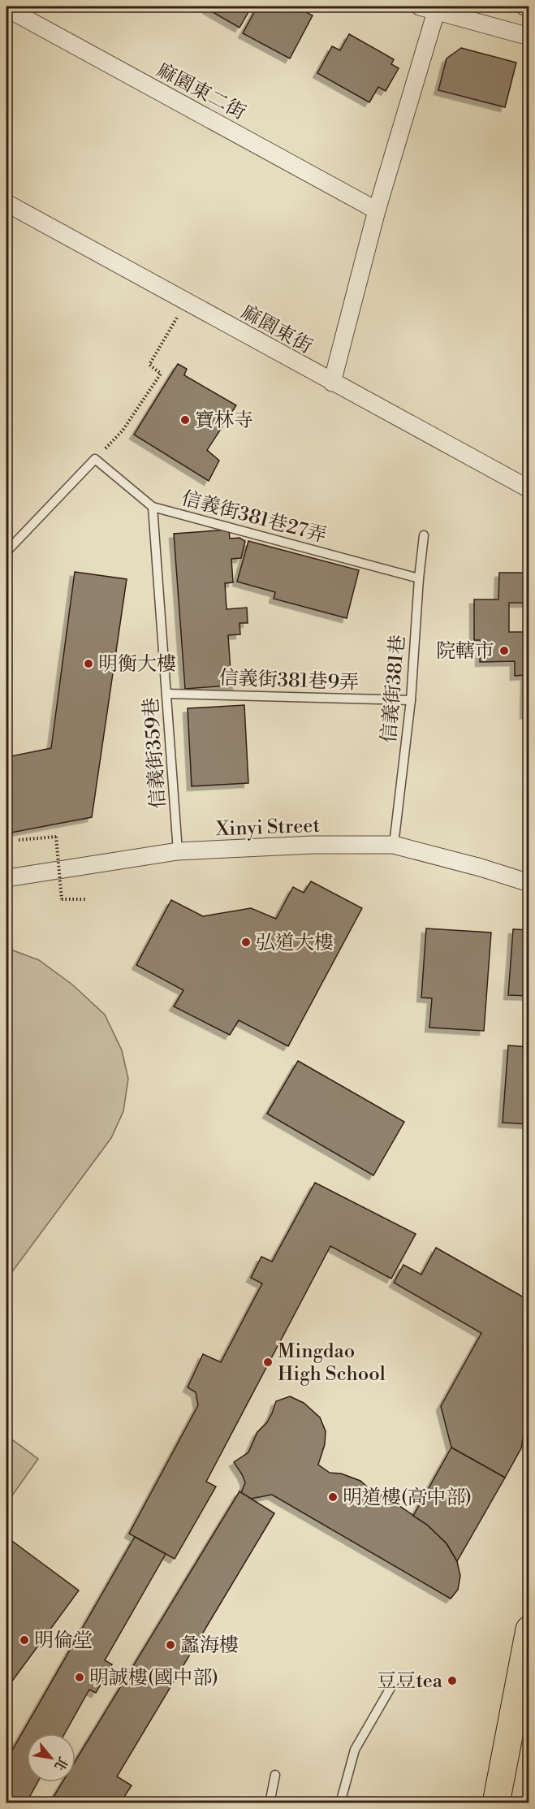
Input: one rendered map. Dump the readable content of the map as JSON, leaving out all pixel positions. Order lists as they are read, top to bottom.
{
  "streets": {
    "street": ["麻園東二街", "麻園東街", "Xinyi Street"],
    "lane": [
      "信義街381巷27弄",
      "信義街381巷9弄",
      "信義街381巷",
      "信義街359巷"
    ]
  },
  "crossings": [
    ["信義街381巷27弄", "信義街381巷"],
    ["信義街381巷27弄", "信義街359巷"],
    ["信義街381巷9弄", "信義街381巷"],
    ["信義街381巷9弄", "信義街359巷"],
    ["信義街381巷", "Xinyi Street"],
    ["信義街359巷", "Xinyi Street"]
  ],
  "places": [
    "寶林寺",
    "院轄市",
    "明衡大樓",
    "弘道大樓",
    "Mingdao High School",
    "明道樓(高中部)",
    "明倫堂",
    "蠡海樓",
    "明誠樓(國中部)",
    "豆豆tea"
  ],
  "north": "bottom right"
}
